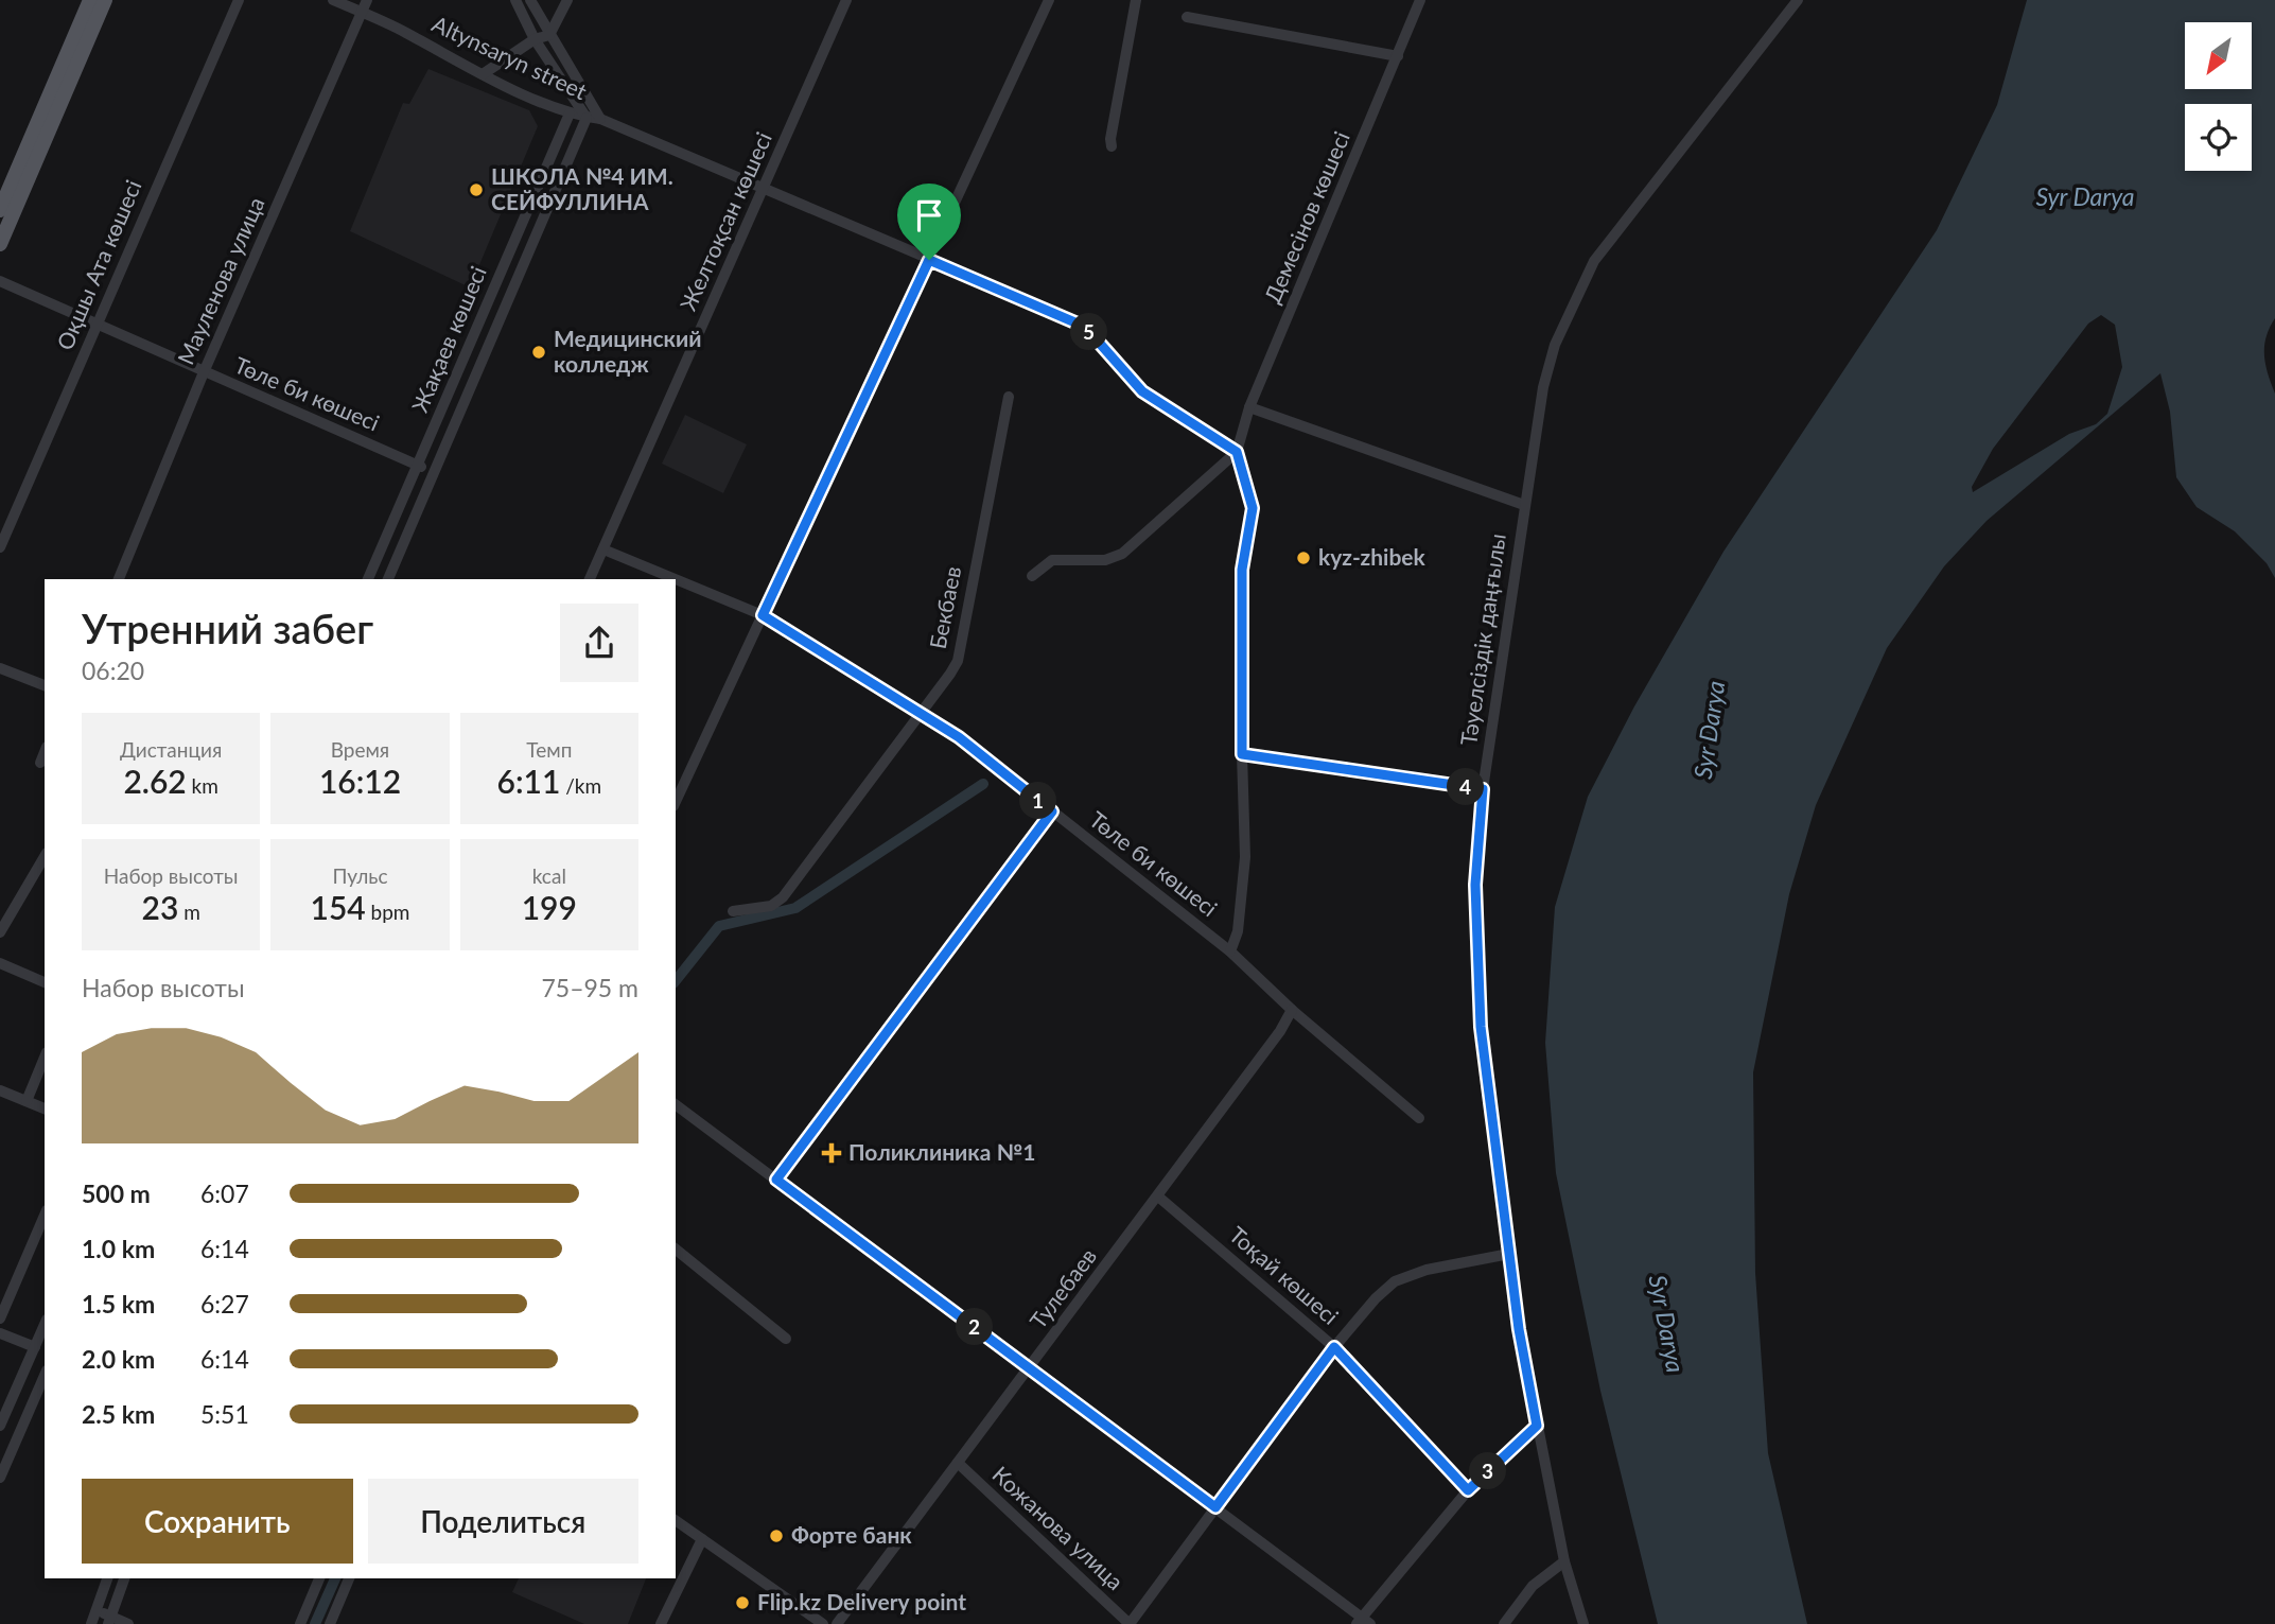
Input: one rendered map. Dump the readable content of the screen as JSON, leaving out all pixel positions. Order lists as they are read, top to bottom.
{
  "streets": {
    "street": [
      "Altynsaryn street",
      "Демесінов көшесі",
      "Желтоқсан көшесі",
      "Оқшы Ата көшесі",
      "Мауленова улица",
      "Жақаев көшесі",
      "Төле би көшесі",
      "Бекбаев",
      "Тәуелсіздік даңғылы",
      "Тоқай көшесі",
      "Тулебаев",
      "Кожанова улица"
    ]
  },
  "crossings": [
    ["Altynsaryn street", "Демесінов көшесі"],
    ["Altynsaryn street", "Желтоқсан көшесі"],
    ["Altynsaryn street", "Мауленова улица"],
    ["Altynsaryn street", "Жақаев көшесі"],
    ["Желтоқсан көшесі", "Төле би көшесі"],
    ["Оқшы Ата көшесі", "Төле би көшесі"],
    ["Мауленова улица", "Төле би көшесі"],
    ["Жақаев көшесі", "Төле би көшесі"],
    ["Төле би көшесі", "Бекбаев"],
    ["Төле би көшесі", "Тулебаев"],
    ["Тоқай көшесі", "Тулебаев"],
    ["Тулебаев", "Кожанова улица"]
  ],
  "water": ["Syr Darya"],
  "places": {
    "other": [
      "ШКОЛА №4 ИМ. СЕЙФУЛЛИНА",
      "Медицинский колледж",
      "kyz-zhibek",
      "Форте банк",
      "Flip.kz Delivery point"
    ],
    "health": ["Поликлиника №1"]
  },
  "north": "bottom left",
  "page": {
    "pins": [
      "5",
      "4",
      "1",
      "2",
      "3"
    ],
    "heading": ["Утренний забег", "06:20"],
    "stats": [
      ["Дистанция", "2.62 km"],
      ["Время", "16:12"],
      ["Темп", "6:11 /km"],
      ["Набор высоты", "23 m"],
      ["Пульс", "154 bpm"],
      ["kcal", "199"]
    ],
    "chart": ["Набор высоты", "75–95 m"],
    "list": [
      {
        "name": "500 m",
        "note": "6:07"
      },
      {
        "name": "1.0 km",
        "note": "6:14"
      },
      {
        "name": "1.5 km",
        "note": "6:27"
      },
      {
        "name": "2.0 km",
        "note": "6:14"
      },
      {
        "name": "2.5 km",
        "note": "5:51"
      }
    ],
    "buttons": ["Сохранить", "Поделиться"]
  }
}
